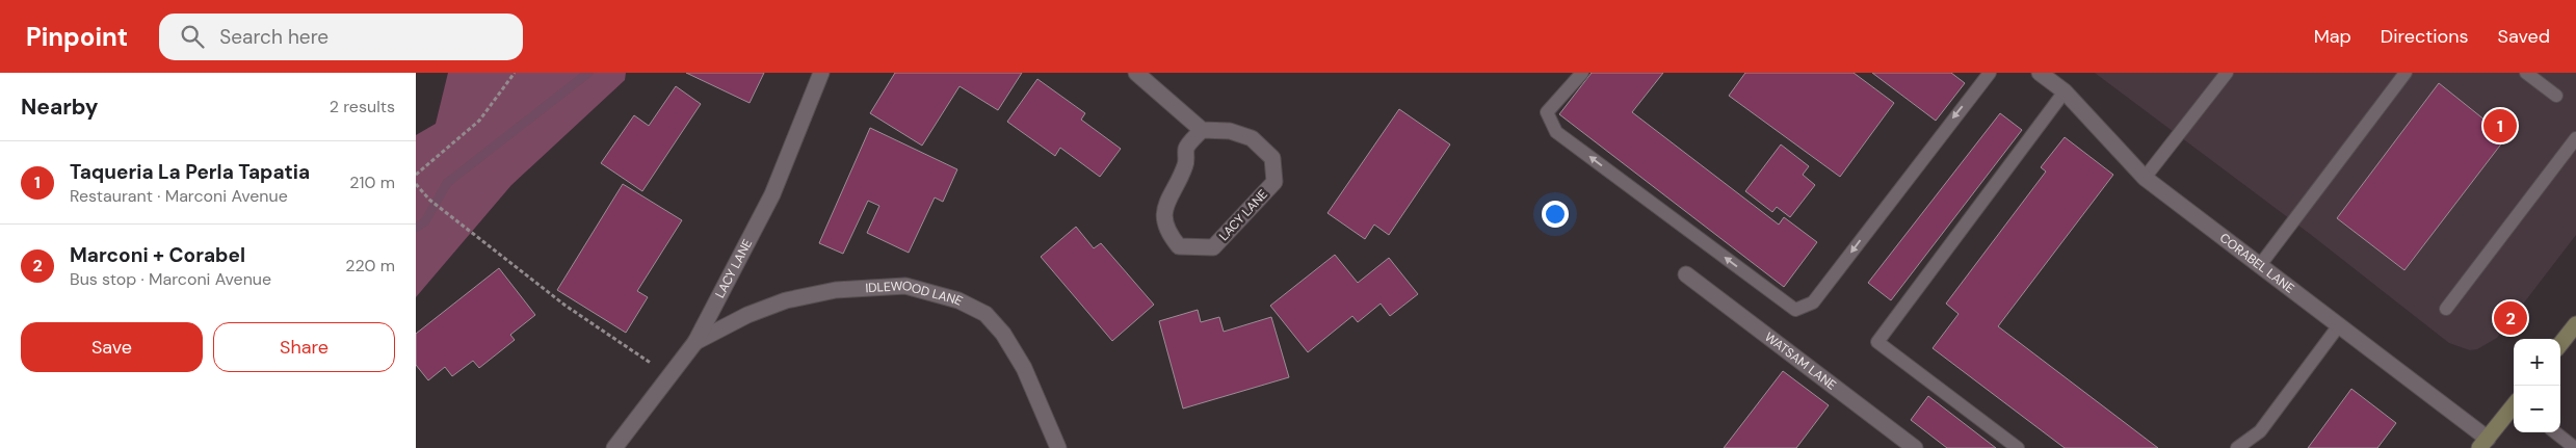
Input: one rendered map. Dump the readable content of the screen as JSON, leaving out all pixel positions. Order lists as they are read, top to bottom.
{
  "streets": {
    "street": [
      "LACY LANE",
      "CORABEL LANE",
      "IDLEWOOD LANE",
      "WATSAM LANE"
    ]
  },
  "crossings": [
    ["LACY LANE", "IDLEWOOD LANE"]
  ],
  "page": {
    "header": "Pinpoint",
    "search": "Search here",
    "nav": ["Map", "Directions", "Saved"],
    "heading": ["Nearby", "2 results"],
    "pins": ["1", "2"],
    "list": [
      {
        "mark": "1",
        "name": "Taqueria La Perla Tapatia",
        "note": "Restaurant · Marconi Avenue",
        "value": "210 m"
      },
      {
        "mark": "2",
        "name": "Marconi + Corabel",
        "note": "Bus stop · Marconi Avenue",
        "value": "220 m"
      }
    ],
    "buttons": ["Save", "Share"],
    "map_buttons": ["+", "−"]
  }
}
